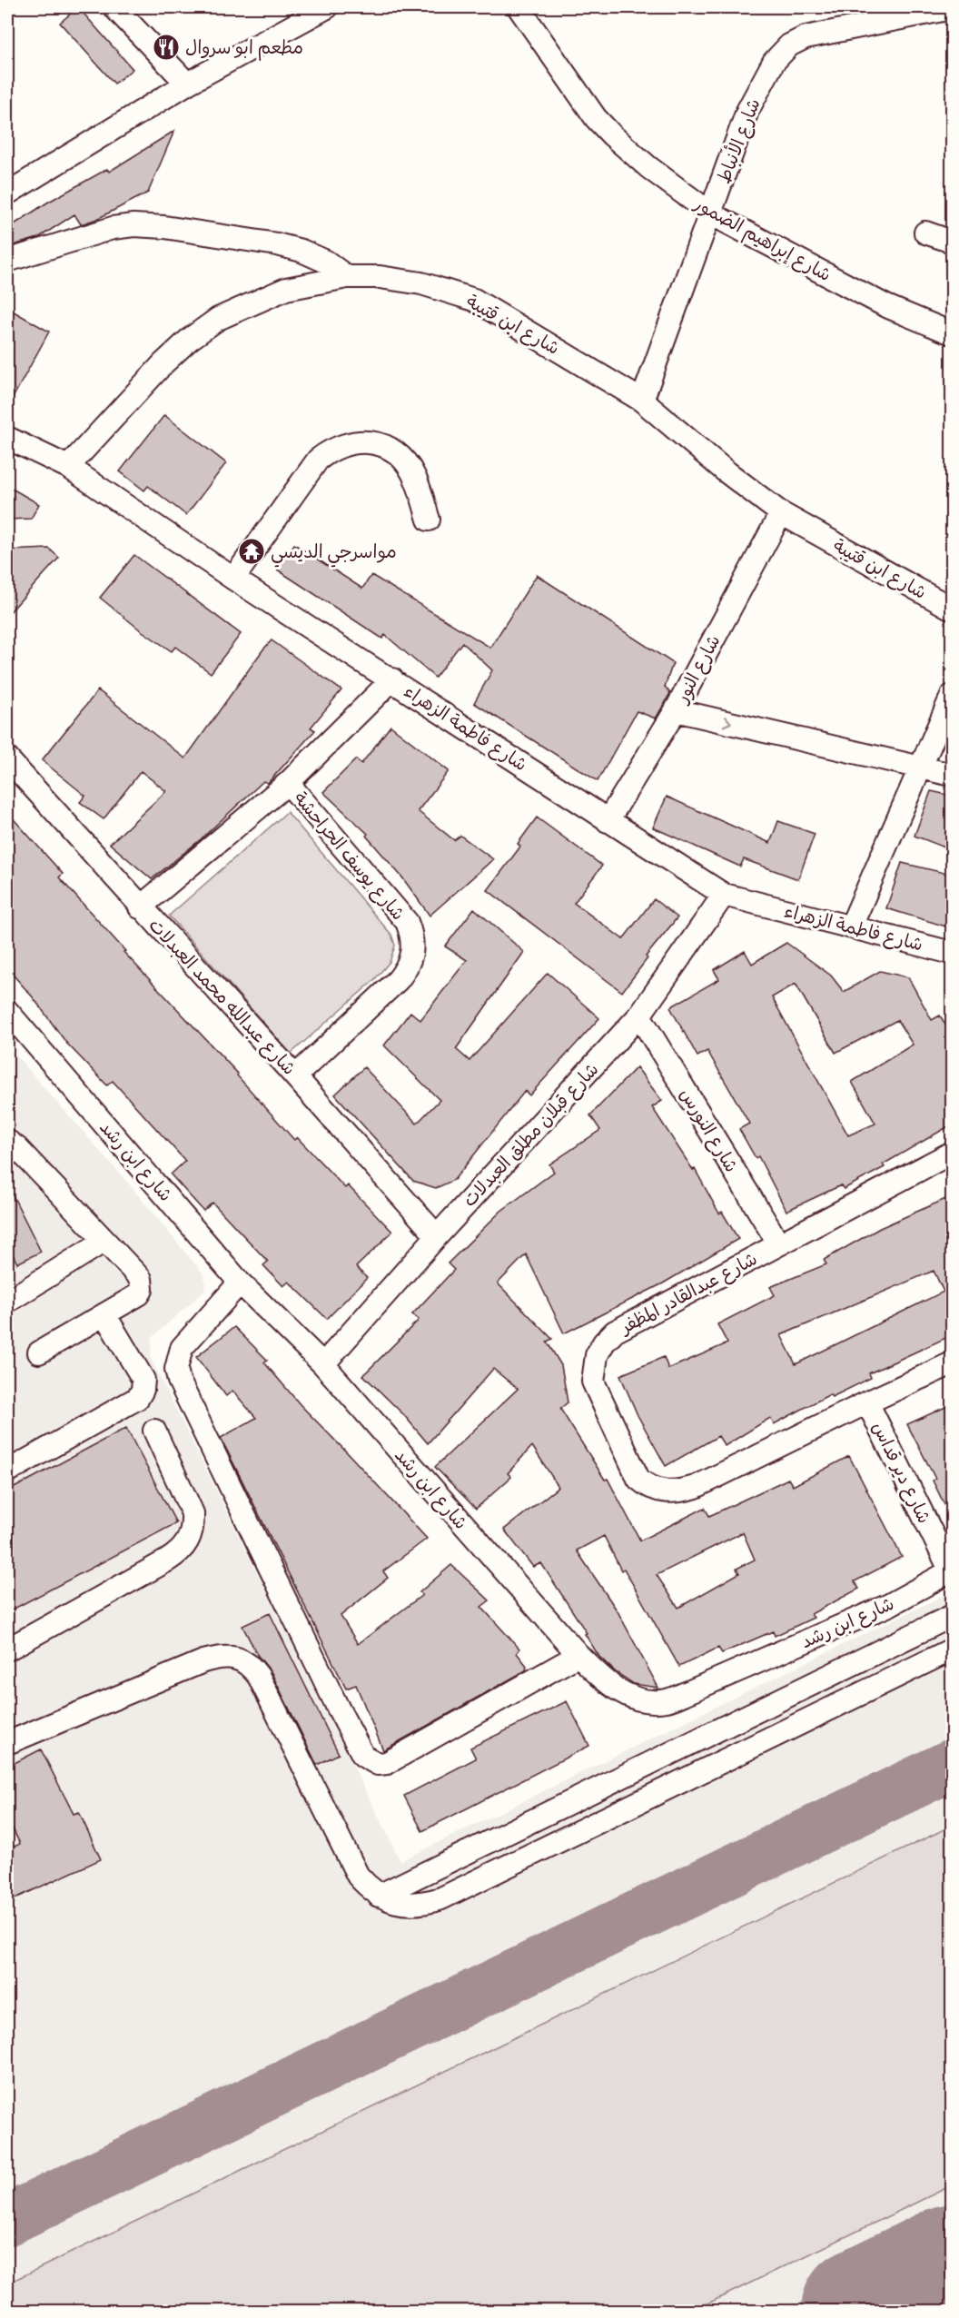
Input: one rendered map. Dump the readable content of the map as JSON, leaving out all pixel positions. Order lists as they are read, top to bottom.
{
  "streets": {
    "street": [
      "شارع الأنباط",
      "شارع إبراهيم الضمور",
      "شارع ابن قتيبة",
      "شارع النور",
      "شارع فاطمة الزهراء",
      "شارع يوسف الحراحشة",
      "شارع عبدالله محمد العبدلات",
      "شارع النورس",
      "شارع قبلان مطلق العبدلات",
      "شارع ابن رشد",
      "شارع عبدالقادر المظفر",
      "شارع دير قداس"
    ]
  },
  "crossings": [
    ["شارع الأنباط", "شارع إبراهيم الضمور"],
    ["شارع الأنباط", "شارع ابن قتيبة"],
    ["شارع ابن قتيبة", "شارع النور"],
    ["شارع ابن قتيبة", "شارع فاطمة الزهراء"],
    ["شارع النور", "شارع فاطمة الزهراء"],
    ["شارع فاطمة الزهراء", "شارع قبلان مطلق العبدلات"],
    ["شارع يوسف الحراحشة", "شارع عبدالله محمد العبدلات"],
    ["شارع عبدالله محمد العبدلات", "شارع قبلان مطلق العبدلات"],
    ["شارع النورس", "شارع قبلان مطلق العبدلات"],
    ["شارع النورس", "شارع عبدالقادر المظفر"],
    ["شارع قبلان مطلق العبدلات", "شارع ابن رشد"],
    ["شارع ابن رشد", "شارع دير قداس"],
    ["شارع عبدالقادر المظفر", "شارع دير قداس"]
  ],
  "places": {
    "restaurant": ["مطعم ابو سروال"],
    "temple": ["مواسرجي الديسي"]
  }
}
